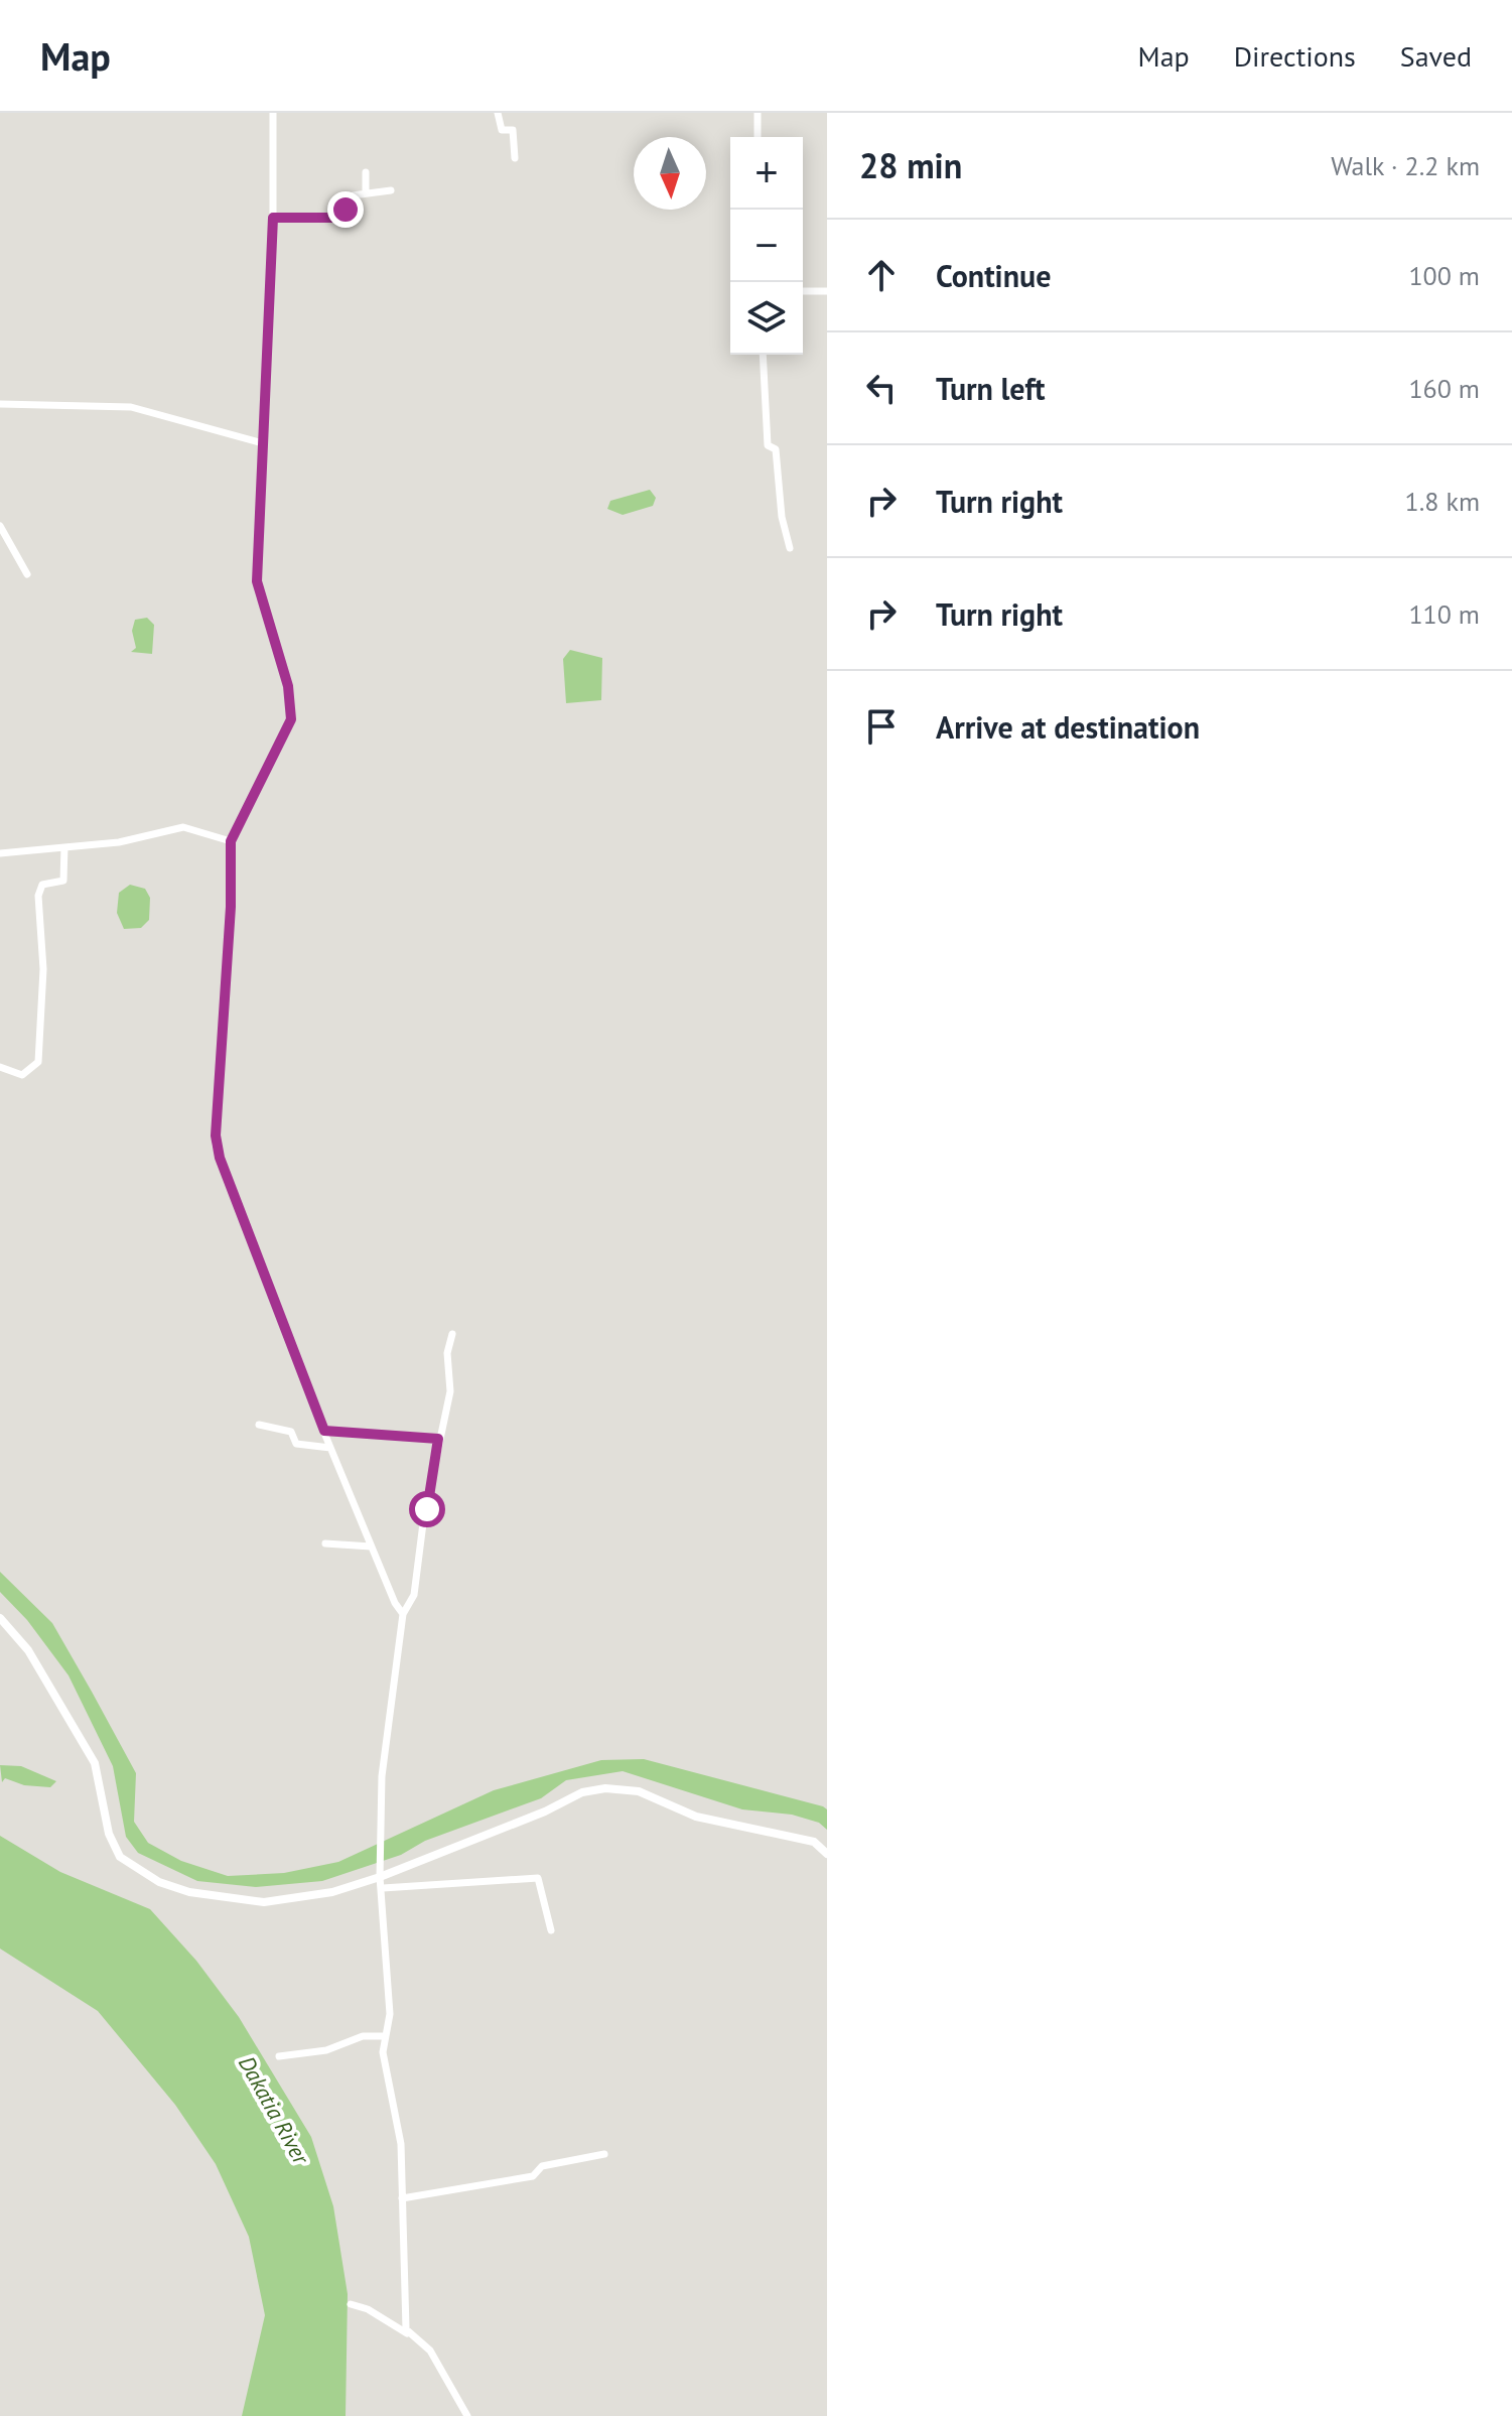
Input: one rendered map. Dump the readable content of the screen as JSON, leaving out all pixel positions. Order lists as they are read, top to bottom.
{
  "water": ["Dakatia River"],
  "north": "bottom",
  "page": {
    "header": "Map",
    "nav": ["Map", "Directions", "Saved"],
    "heading": ["28 min", "Walk · 2.2 km"],
    "map_buttons": ["+", "−"],
    "list": [
      ["Continue", "100 m"],
      ["Turn left", "160 m"],
      ["Turn right", "1.8 km"],
      ["Turn right", "110 m"],
      "Arrive at destination"
    ]
  }
}
